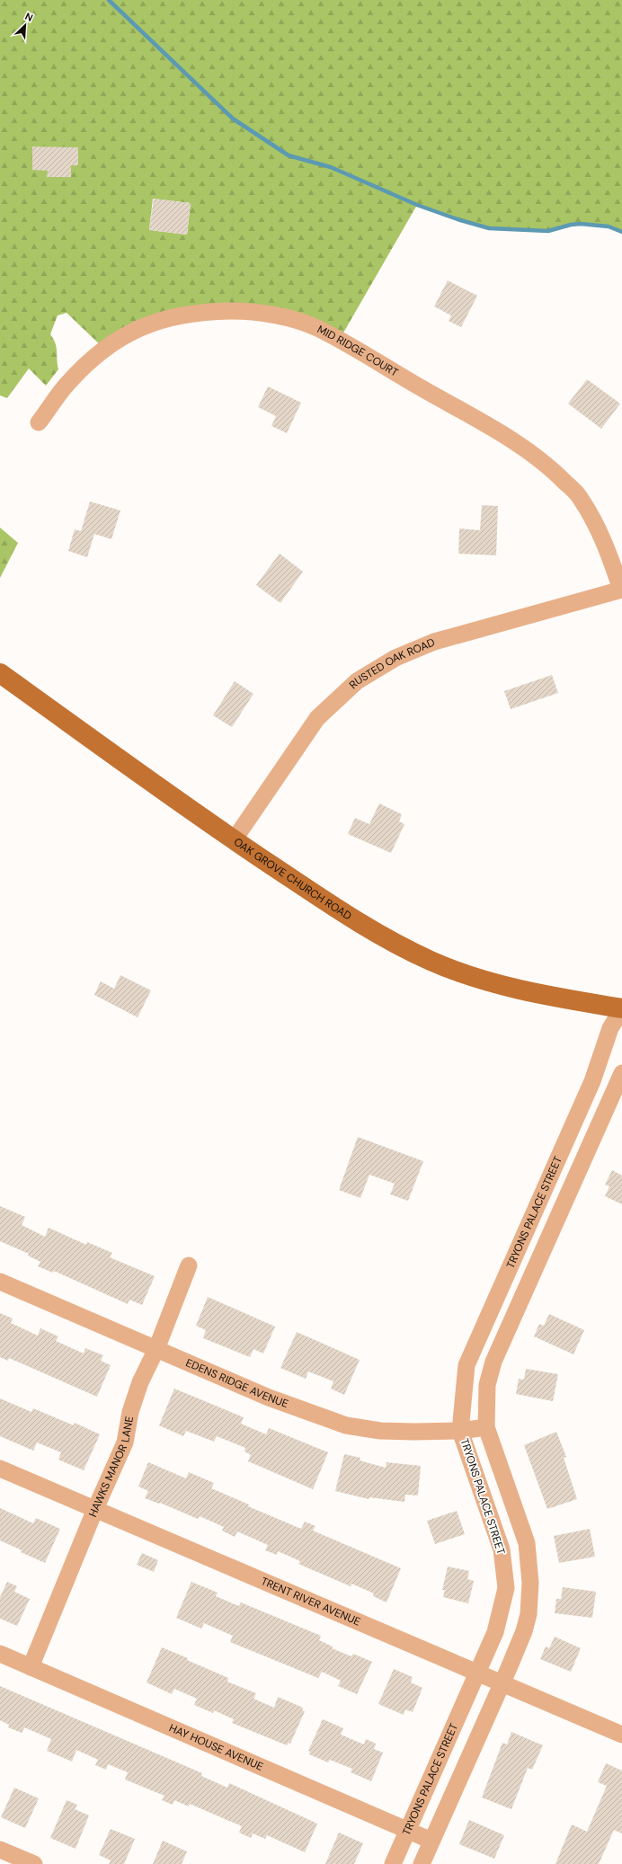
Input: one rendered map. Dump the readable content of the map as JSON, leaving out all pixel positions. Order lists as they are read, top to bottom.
{
  "streets": {
    "main road": ["OAK GROVE CHURCH ROAD"],
    "street": [
      "MID RIDGE COURT",
      "RUSTED OAK ROAD",
      "TRYONS PALACE STREET",
      "EDENS RIDGE AVENUE",
      "HAWKS MANOR LANE",
      "TRENT RIVER AVENUE",
      "HAY HOUSE AVENUE"
    ]
  },
  "crossings": [
    ["MID RIDGE COURT", "RUSTED OAK ROAD"],
    ["RUSTED OAK ROAD", "OAK GROVE CHURCH ROAD"],
    ["OAK GROVE CHURCH ROAD", "TRYONS PALACE STREET"],
    ["TRYONS PALACE STREET", "EDENS RIDGE AVENUE"],
    ["TRYONS PALACE STREET", "TRENT RIVER AVENUE"],
    ["TRYONS PALACE STREET", "HAY HOUSE AVENUE"],
    ["EDENS RIDGE AVENUE", "HAWKS MANOR LANE"],
    ["HAWKS MANOR LANE", "TRENT RIVER AVENUE"],
    ["HAWKS MANOR LANE", "HAY HOUSE AVENUE"]
  ],
  "north": "top right"
}
